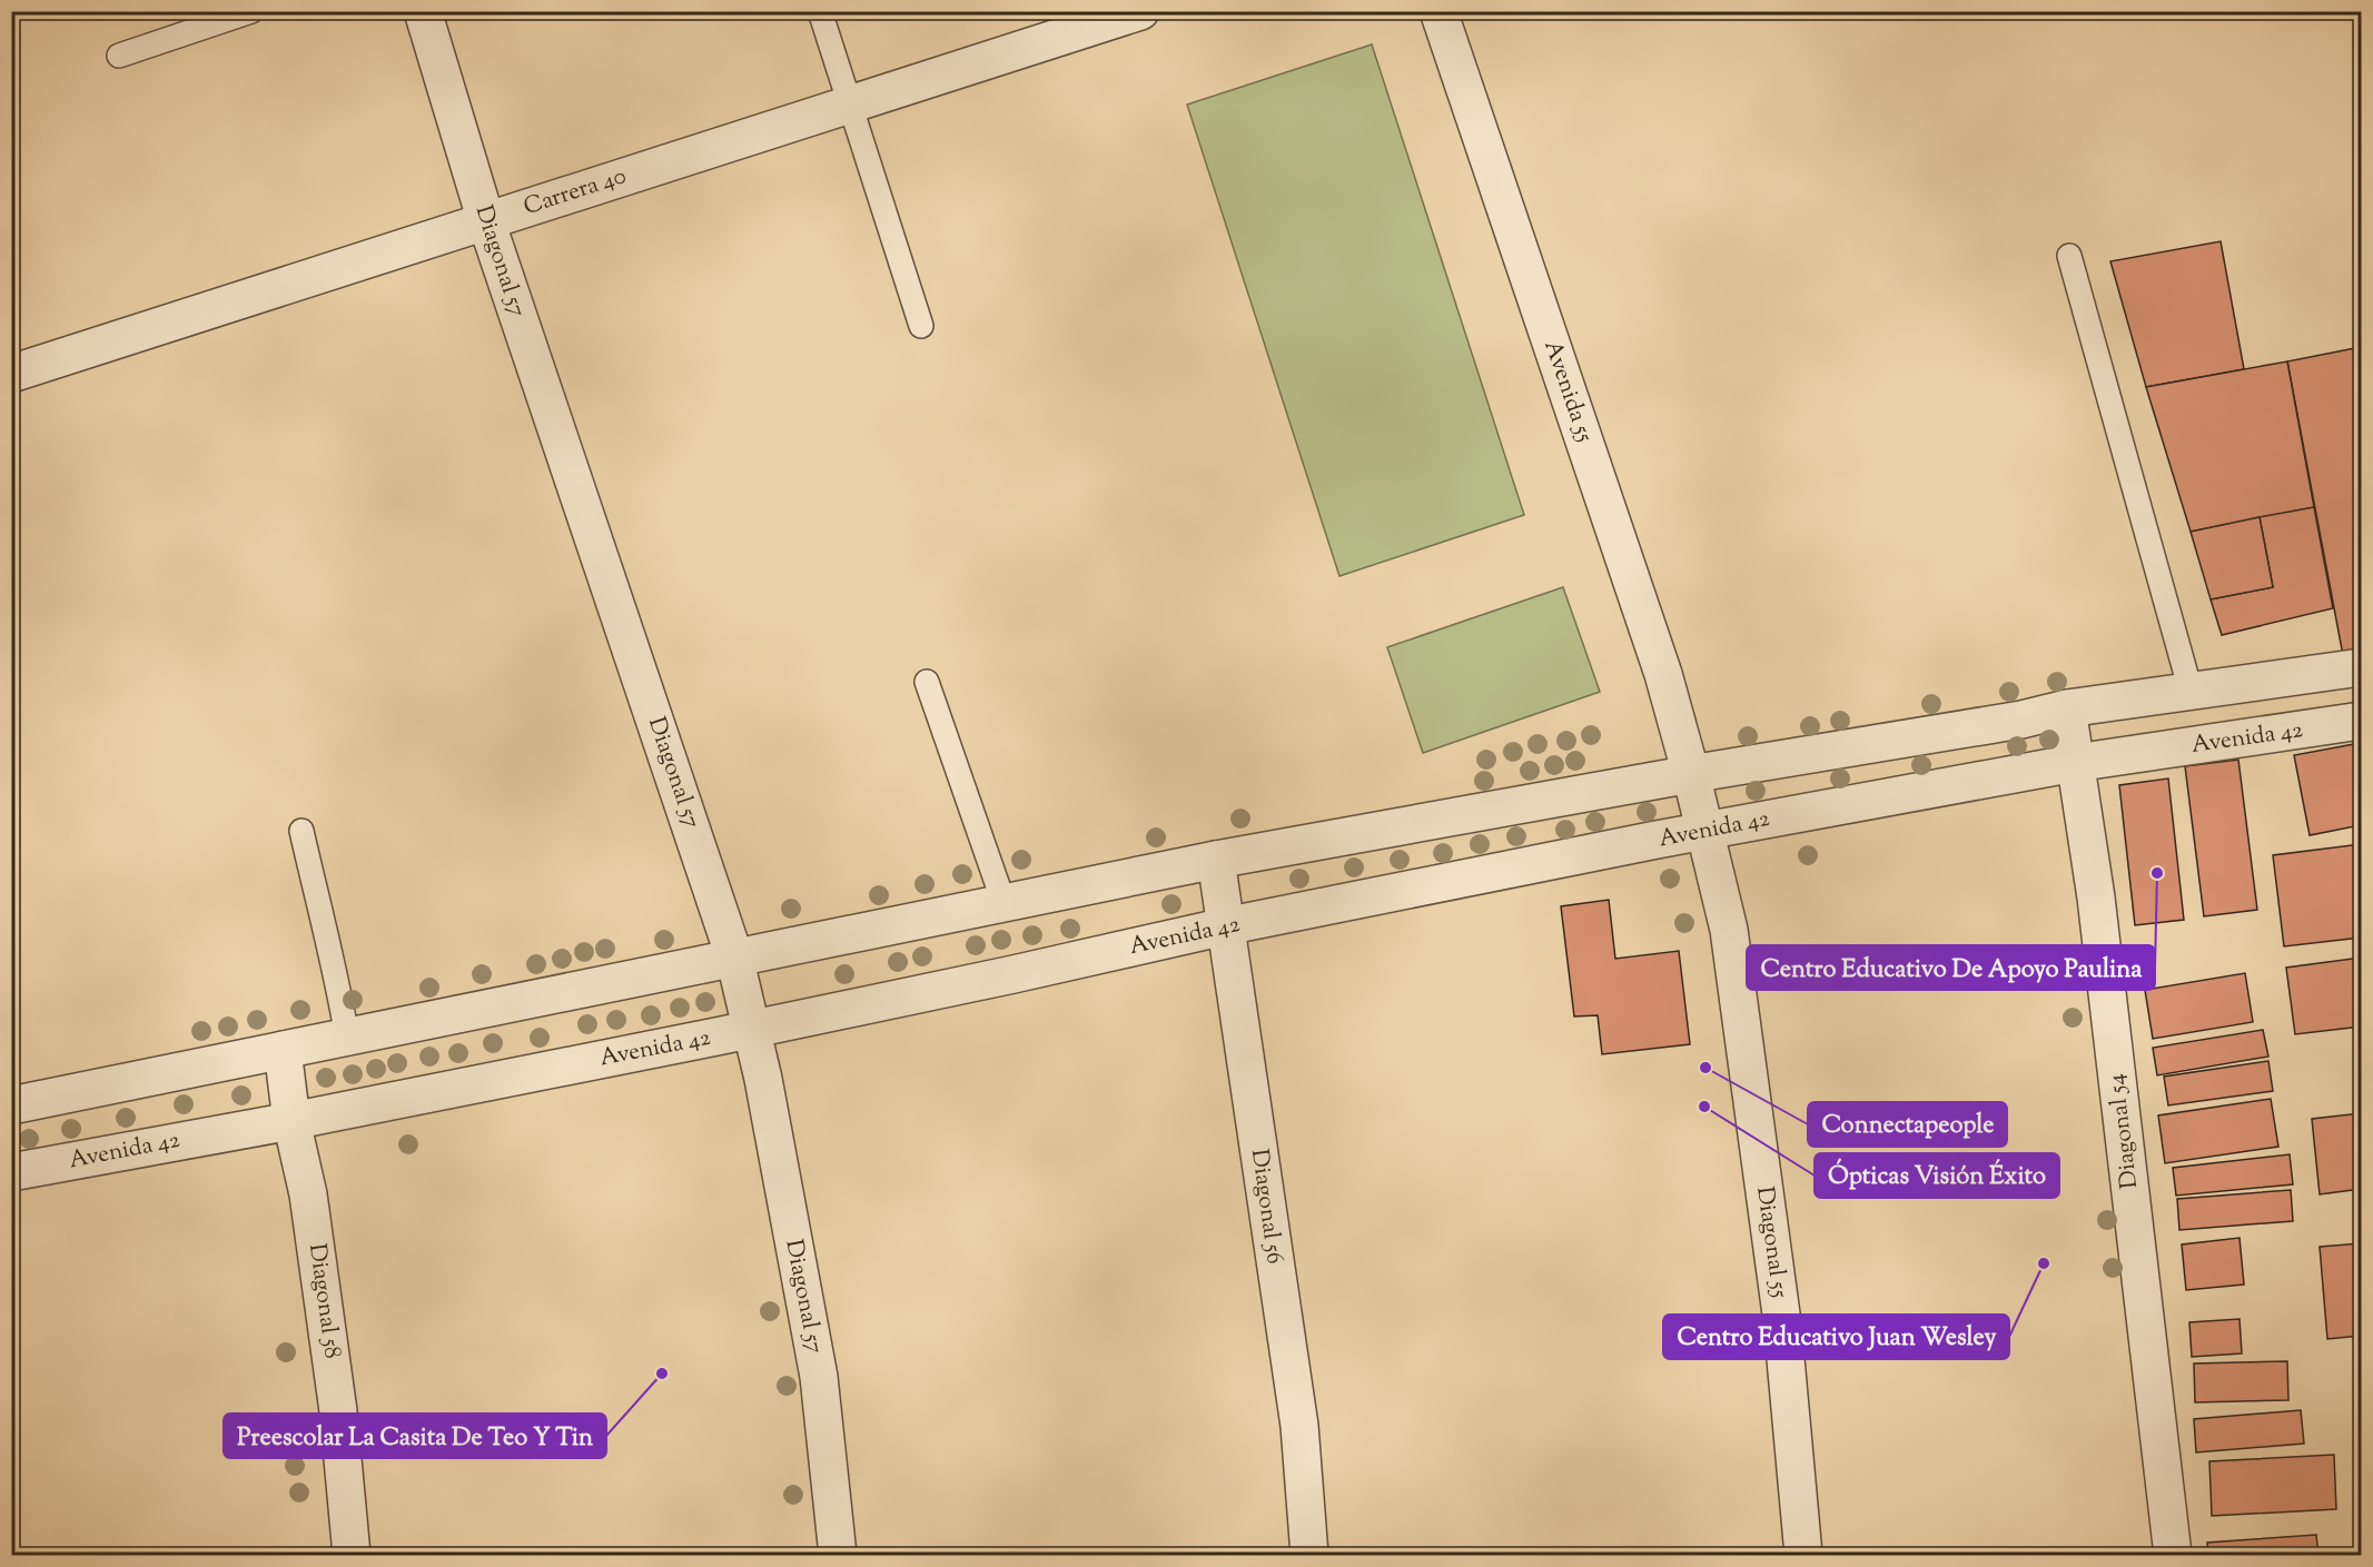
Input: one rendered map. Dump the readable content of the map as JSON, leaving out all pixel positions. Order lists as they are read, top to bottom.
{
  "streets": {
    "street": [
      "Carrera 40",
      "Diagonal 57",
      "Avenida 55",
      "Avenida 42",
      "Diagonal 54",
      "Diagonal 56",
      "Diagonal 55",
      "Diagonal 58"
    ]
  },
  "crossings": [
    ["Carrera 40", "Diagonal 57"],
    ["Diagonal 57", "Avenida 42"],
    ["Avenida 55", "Diagonal 55"],
    ["Avenida 42", "Diagonal 54"],
    ["Avenida 42", "Diagonal 56"],
    ["Avenida 42", "Diagonal 55"],
    ["Avenida 42", "Diagonal 58"]
  ],
  "places": [
    "Centro Educativo De Apoyo Paulina",
    "Connectapeople",
    "Ópticas Visión Éxito",
    "Centro Educativo Juan Wesley",
    "Preescolar La Casita De Teo Y Tin"
  ]
}
